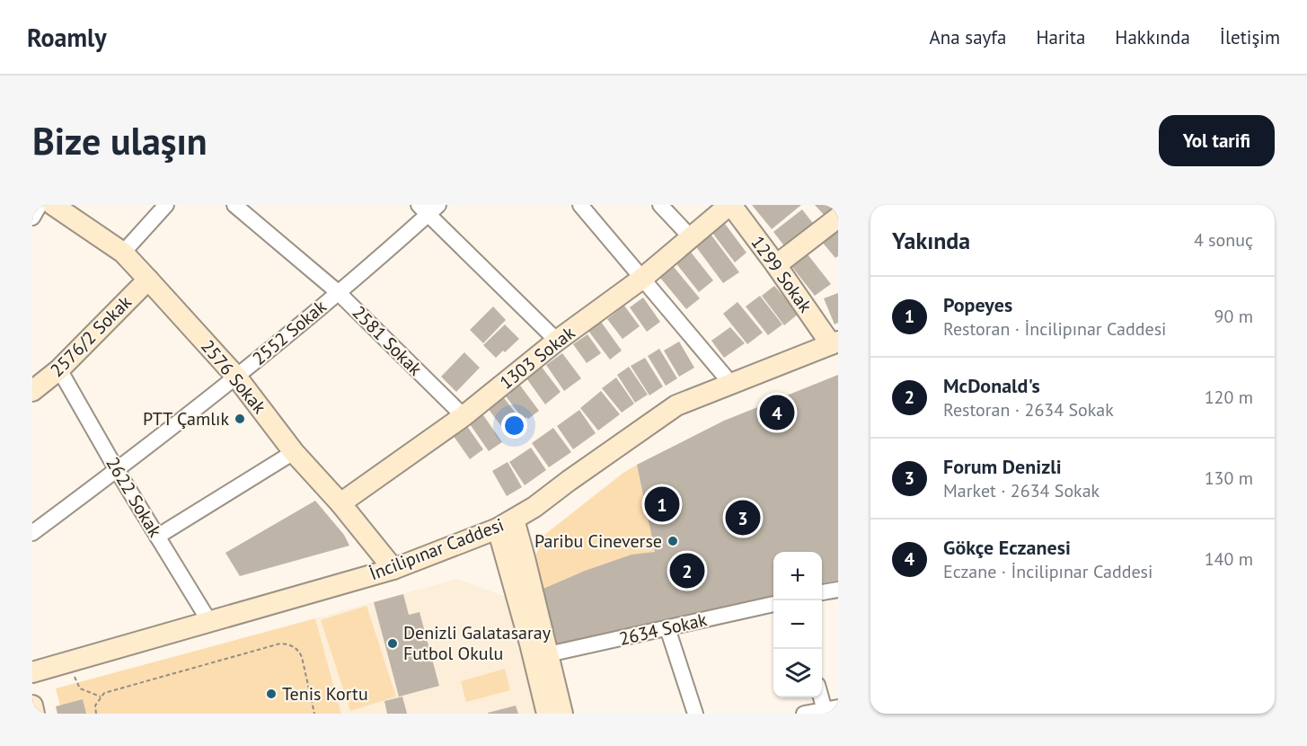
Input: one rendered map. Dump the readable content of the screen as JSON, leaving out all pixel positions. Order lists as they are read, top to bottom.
{
  "streets": {
    "street": [
      "1299 Sokak",
      "2552 Sokak",
      "2576/2 Sokak",
      "2581 Sokak",
      "1303 Sokak",
      "2576 Sokak",
      "2622 Sokak",
      "İncilipınar Caddesi",
      "2634 Sokak"
    ]
  },
  "crossings": [
    ["1299 Sokak", "1303 Sokak"],
    ["1299 Sokak", "İncilipınar Caddesi"],
    ["2552 Sokak", "2581 Sokak"],
    ["2552 Sokak", "2576 Sokak"],
    ["2552 Sokak", "2622 Sokak"],
    ["2576/2 Sokak", "2576 Sokak"],
    ["2576/2 Sokak", "2622 Sokak"],
    ["2581 Sokak", "1303 Sokak"],
    ["1303 Sokak", "2576 Sokak"],
    ["2576 Sokak", "İncilipınar Caddesi"],
    ["2622 Sokak", "İncilipınar Caddesi"]
  ],
  "places": [
    "PTT Çamlık",
    "Paribu Cineverse",
    "Denizli Galatasaray Futbol Okulu",
    "Tenis Kortu"
  ],
  "page": {
    "header": "Roamly",
    "nav": [
      "Ana sayfa",
      "Harita",
      "Hakkında",
      "İletişim"
    ],
    "buttons": "Yol tarifi",
    "title": "Bize ulaşın",
    "heading": ["Yakında", "4 sonuç"],
    "list": [
      {
        "mark": "1",
        "name": "Popeyes",
        "note": "Restoran · İncilipınar Caddesi",
        "value": "90 m"
      },
      {
        "mark": "2",
        "name": "McDonald's",
        "note": "Restoran · 2634 Sokak",
        "value": "120 m"
      },
      {
        "mark": "3",
        "name": "Forum Denizli",
        "note": "Market · 2634 Sokak",
        "value": "130 m"
      },
      {
        "mark": "4",
        "name": "Gökçe Eczanesi",
        "note": "Eczane · İncilipınar Caddesi",
        "value": "140 m"
      }
    ],
    "pins": [
      "4",
      "1",
      "3",
      "2"
    ],
    "map_buttons": ["+", "−"]
  }
}
